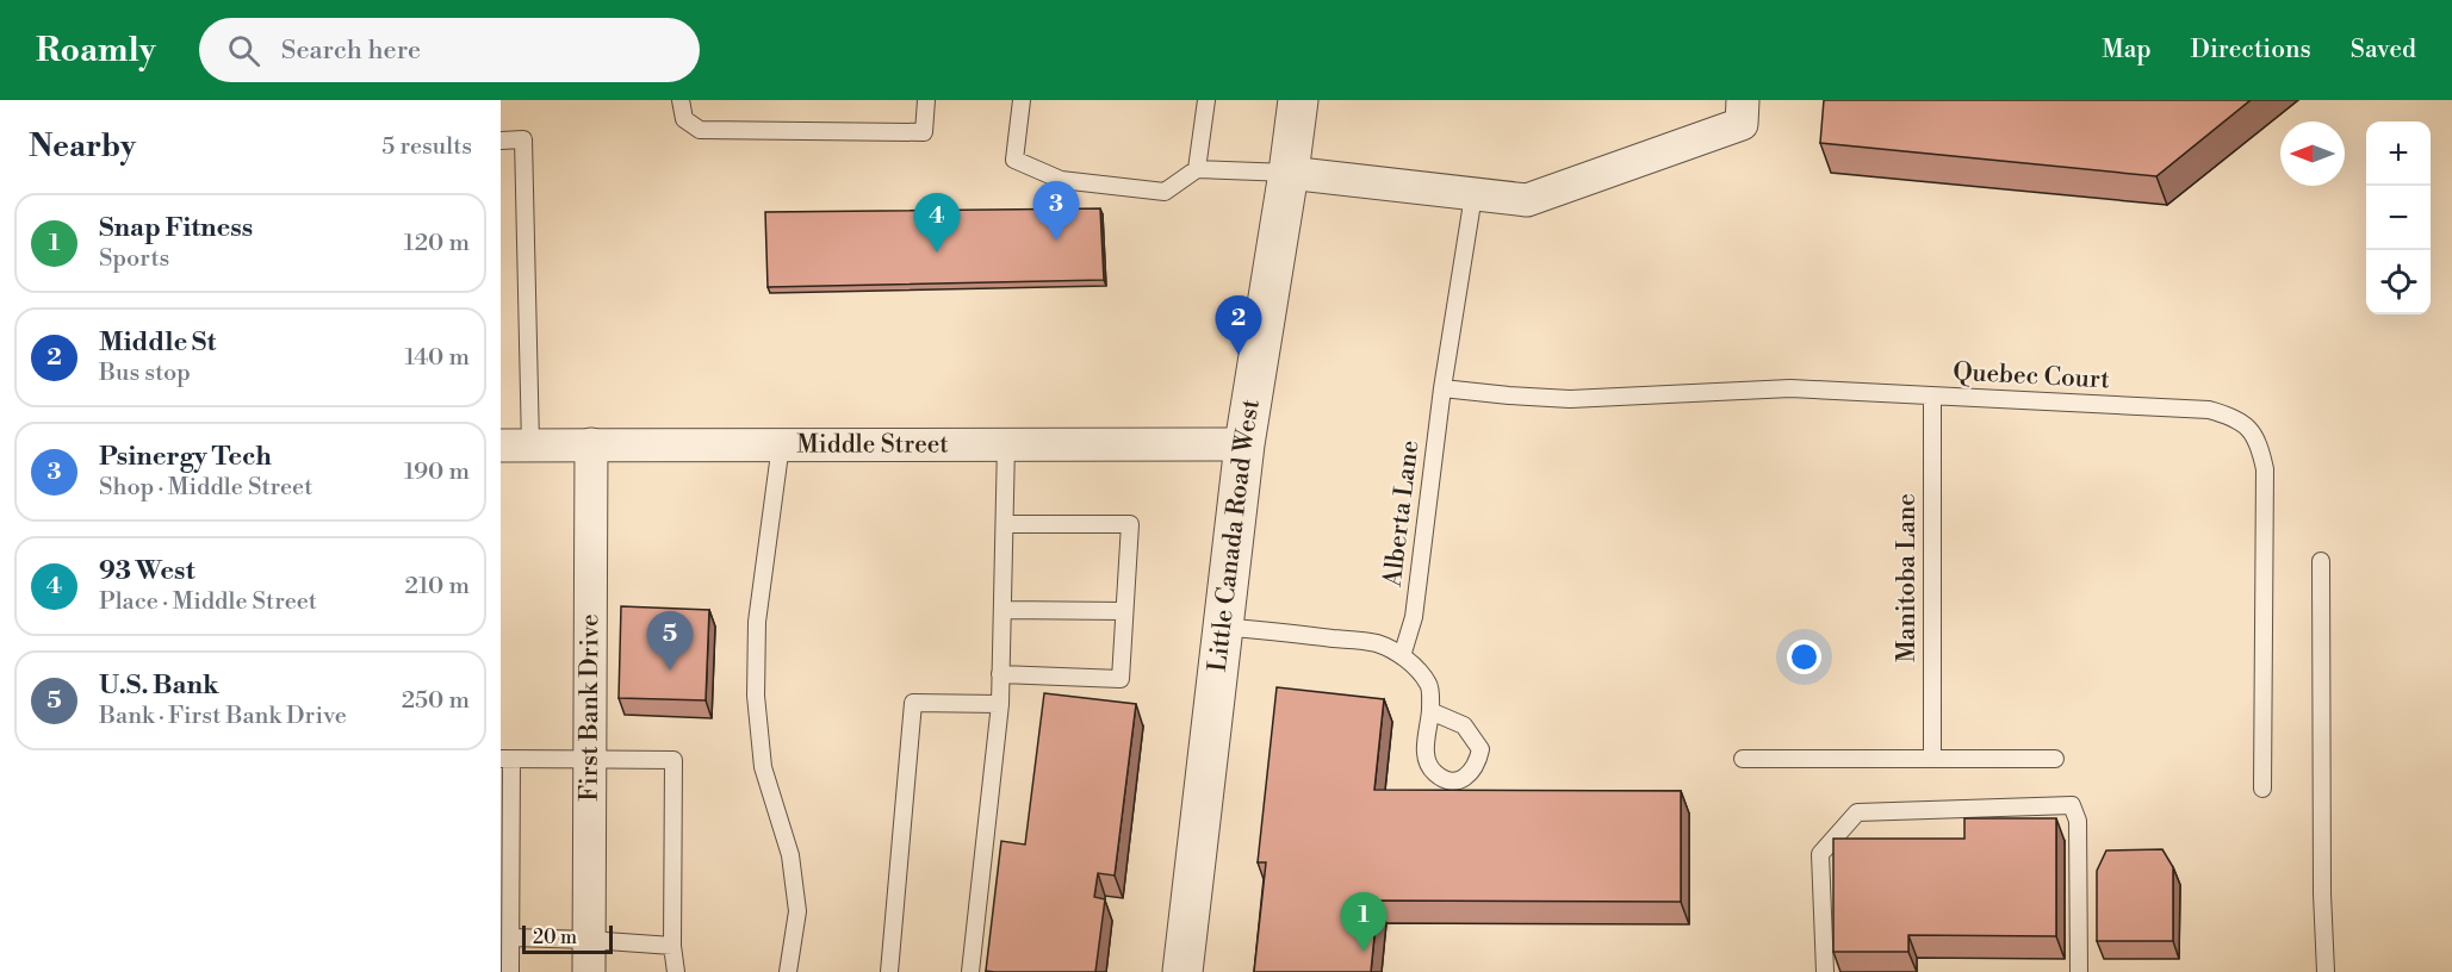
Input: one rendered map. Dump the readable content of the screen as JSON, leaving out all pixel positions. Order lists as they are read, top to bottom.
{
  "streets": {
    "street": ["Middle Street", "Little Canada Road West", "First Bank Drive"],
    "lane": ["Quebec Court", "Alberta Lane", "Manitoba Lane"]
  },
  "crossings": [
    ["Quebec Court", "Alberta Lane"],
    ["Quebec Court", "Manitoba Lane"],
    ["Middle Street", "Little Canada Road West"],
    ["Middle Street", "First Bank Drive"]
  ],
  "scale_bar": "20 m",
  "north": "left",
  "page": {
    "header": "Roamly",
    "search": "Search here",
    "nav": ["Map", "Directions", "Saved"],
    "heading": ["Nearby", "5 results"],
    "map_buttons": ["+", "−"],
    "pins": [
      "3",
      "4",
      "2",
      "5",
      "1"
    ],
    "list": [
      {
        "mark": "1",
        "name": "Snap Fitness",
        "note": "Sports",
        "value": "120 m"
      },
      {
        "mark": "2",
        "name": "Middle St",
        "note": "Bus stop",
        "value": "140 m"
      },
      {
        "mark": "3",
        "name": "Psinergy Tech",
        "note": "Shop · Middle Street",
        "value": "190 m"
      },
      {
        "mark": "4",
        "name": "93 West",
        "note": "Place · Middle Street",
        "value": "210 m"
      },
      {
        "mark": "5",
        "name": "U.S. Bank",
        "note": "Bank · First Bank Drive",
        "value": "250 m"
      }
    ],
    "scale": "20 m"
  }
}
